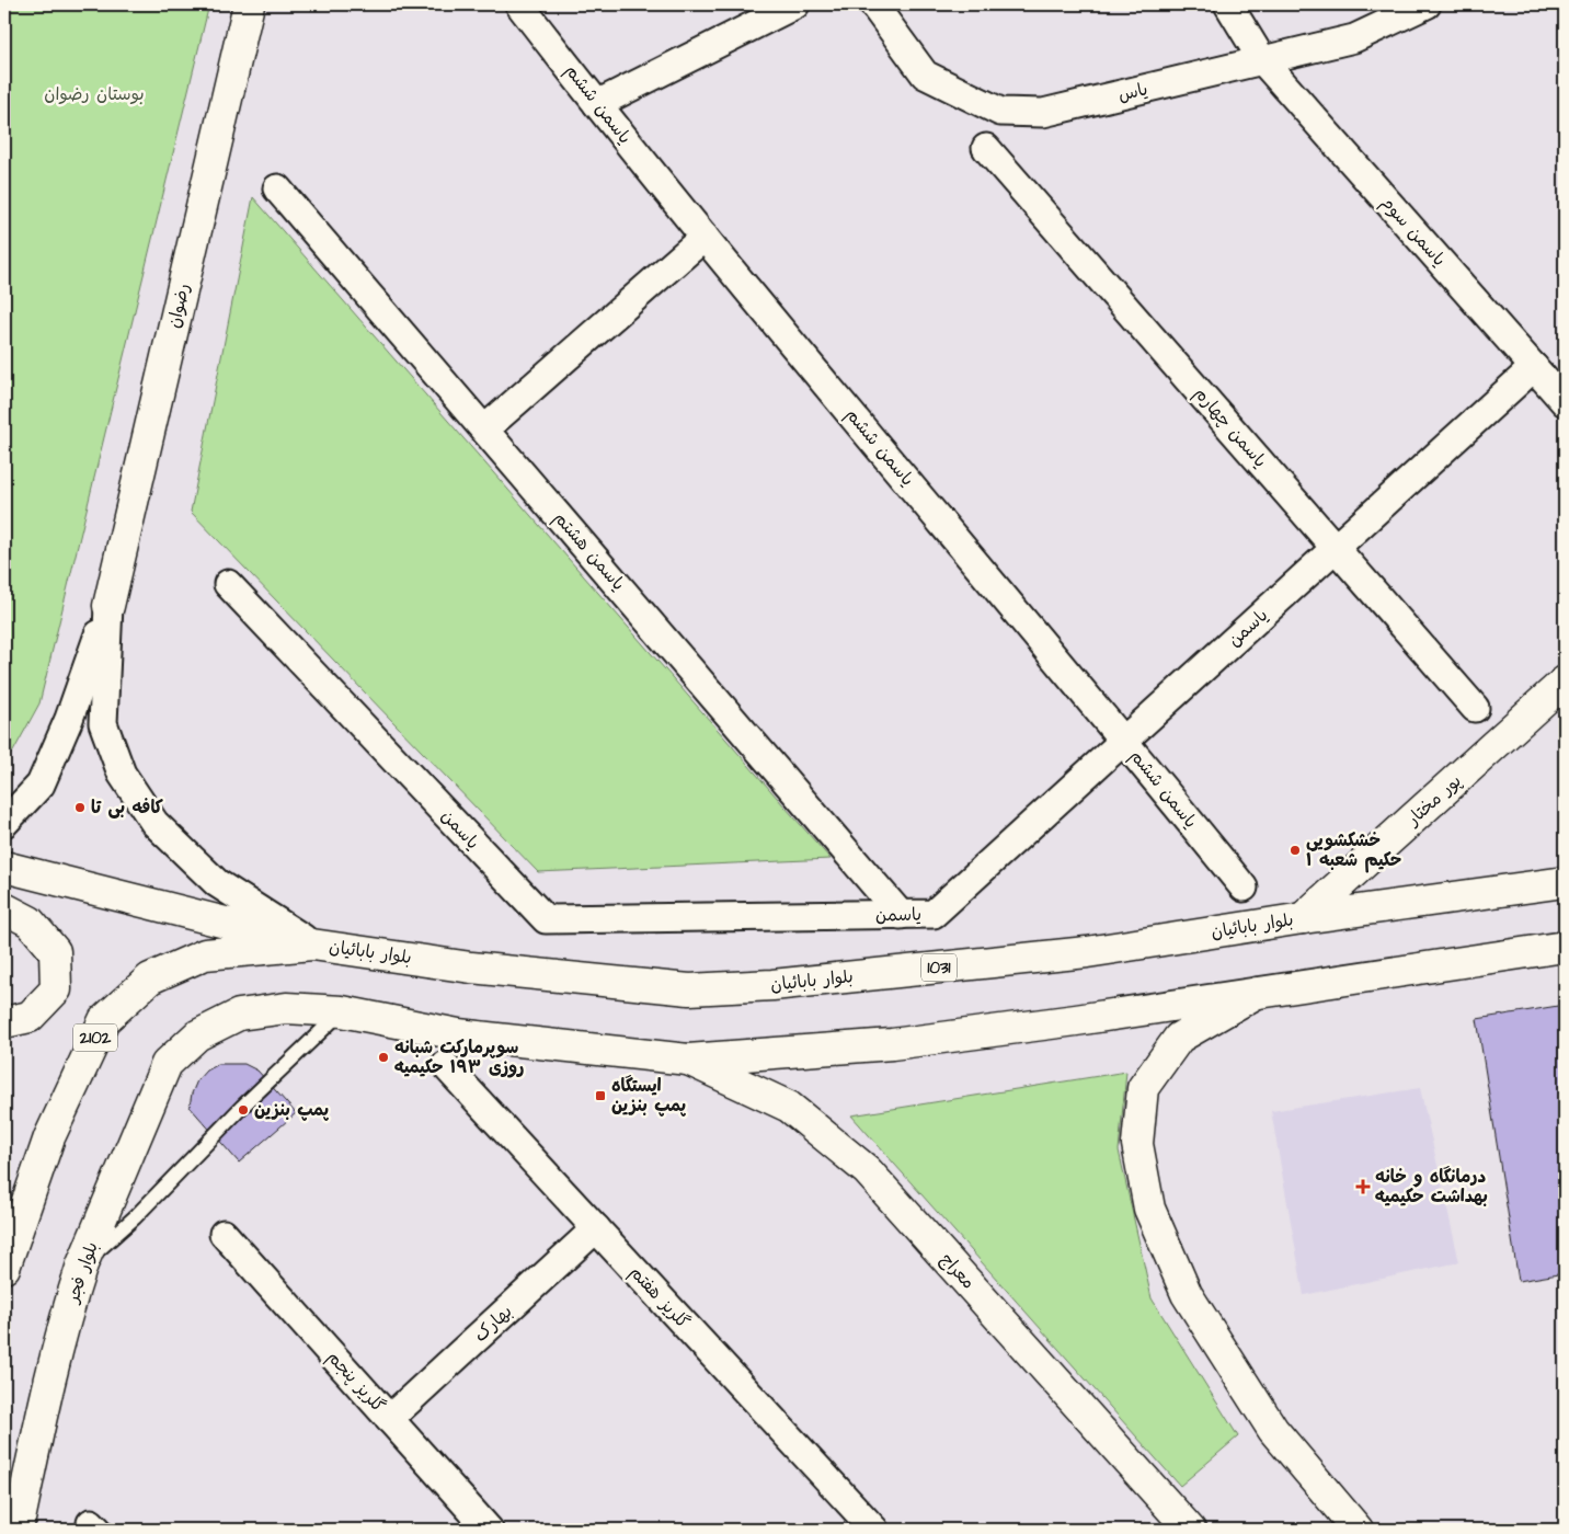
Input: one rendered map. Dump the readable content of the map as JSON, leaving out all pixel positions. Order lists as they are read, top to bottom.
{
  "streets": {
    "main road": [
      "رضوان",
      "پور مختار",
      "بلوار بابائیان",
      "1031",
      "2102",
      "معراج",
      "بلوار فجر"
    ],
    "street": [
      "یاس",
      "یاسمن ششم",
      "یاسمن سوم",
      "یاسمن چهارم",
      "یاسمن هشتم",
      "یاسمن",
      "گلریز هفتم",
      "بهارک",
      "گلریز پنجم"
    ]
  },
  "crossings": [
    ["یاس", "یاسمن سوم"],
    ["یاسمن ششم", "یاسمن"],
    ["یاسمن سوم", "یاسمن"],
    ["یاسمن چهارم", "یاسمن"],
    ["یاسمن هشتم", "یاسمن"],
    ["پور مختار", "بلوار بابائیان"],
    ["بلوار بابائیان", "2102"],
    ["گلریز هفتم", "بهارک"],
    ["بهارک", "گلریز پنجم"]
  ],
  "parks": ["بوستان رضوان"],
  "places": {
    "other": [
      "کافه بی تا",
      "خشکشویی حکیم شعبه ۱",
      "سوپرمارکت شبانه روزی ۱۹۳ حکیمیه",
      "پمپ بنزین"
    ],
    "transit": ["ایستگاه پمپ بنزین"],
    "health": ["درمانگاه و خانه بهداشت حکیمیه"]
  }
}
